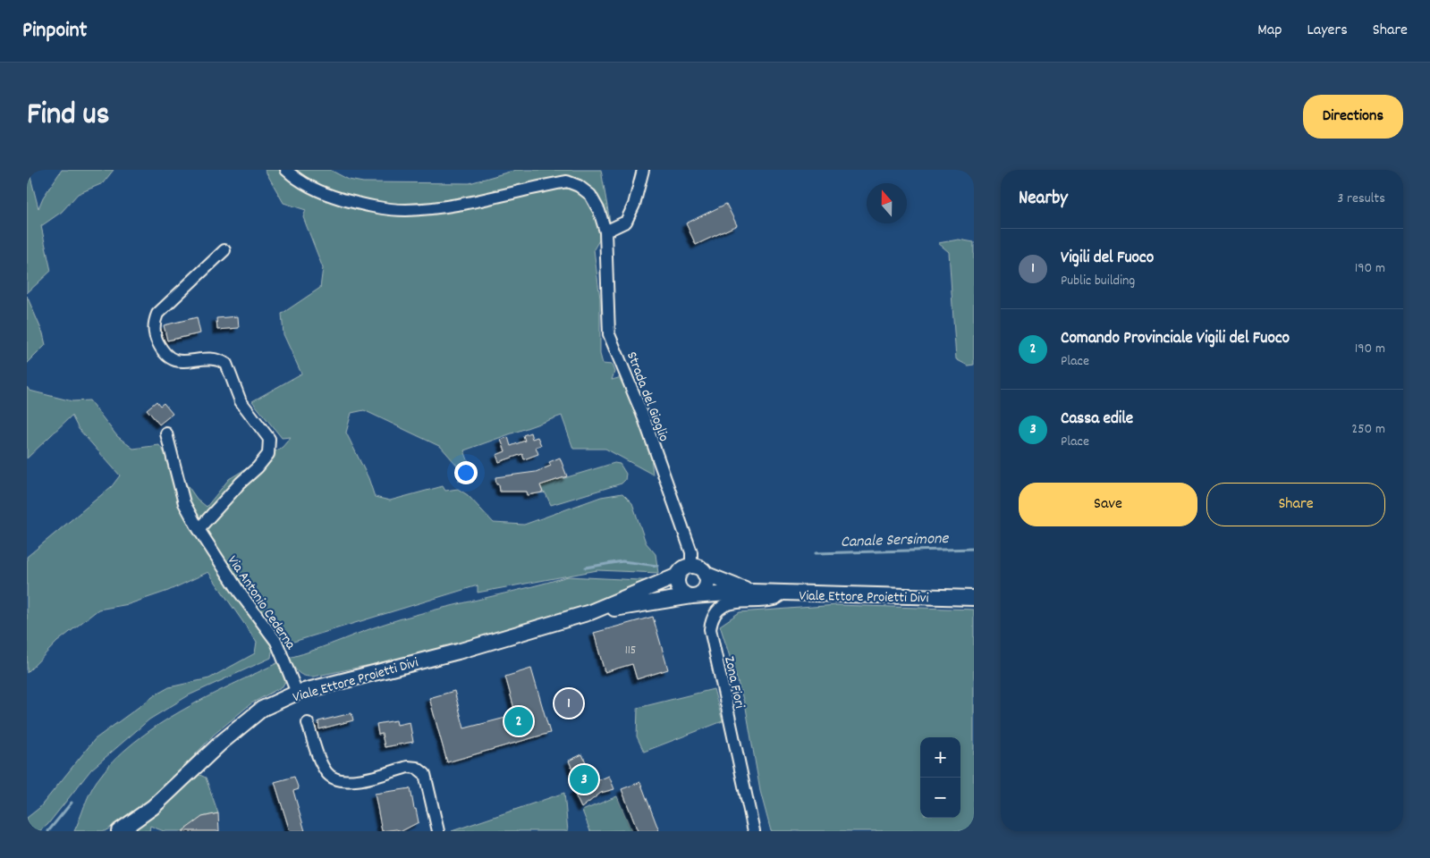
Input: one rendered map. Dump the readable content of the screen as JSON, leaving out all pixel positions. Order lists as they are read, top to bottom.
{
  "streets": {
    "main road": ["Viale Ettore Proietti Divi"],
    "street": ["Strada del Gioglio", "Via Antonio Cederna", "Zona Fiori"]
  },
  "crossings": [
    ["Strada del Gioglio", "Viale Ettore Proietti Divi"],
    ["Viale Ettore Proietti Divi", "Via Antonio Cederna"],
    ["Viale Ettore Proietti Divi", "Zona Fiori"]
  ],
  "water": ["Canale Sersimone"],
  "house_numbers": ["115"],
  "north": "top",
  "page": {
    "header": "Pinpoint",
    "nav": ["Map", "Layers", "Share"],
    "title": "Find us",
    "buttons": [
      "Directions",
      ["Save", "Share"]
    ],
    "heading": ["Nearby", "3 results"],
    "list": [
      {
        "mark": "1",
        "name": "Vigili del Fuoco",
        "note": "Public building",
        "value": "190 m"
      },
      {
        "mark": "2",
        "name": "Comando Provinciale Vigili del Fuoco",
        "note": "Place",
        "value": "190 m"
      },
      {
        "mark": "3",
        "name": "Cassa edile",
        "note": "Place",
        "value": "250 m"
      }
    ],
    "pins": ["1", "2", "3"],
    "map_buttons": ["+", "−"]
  }
}
